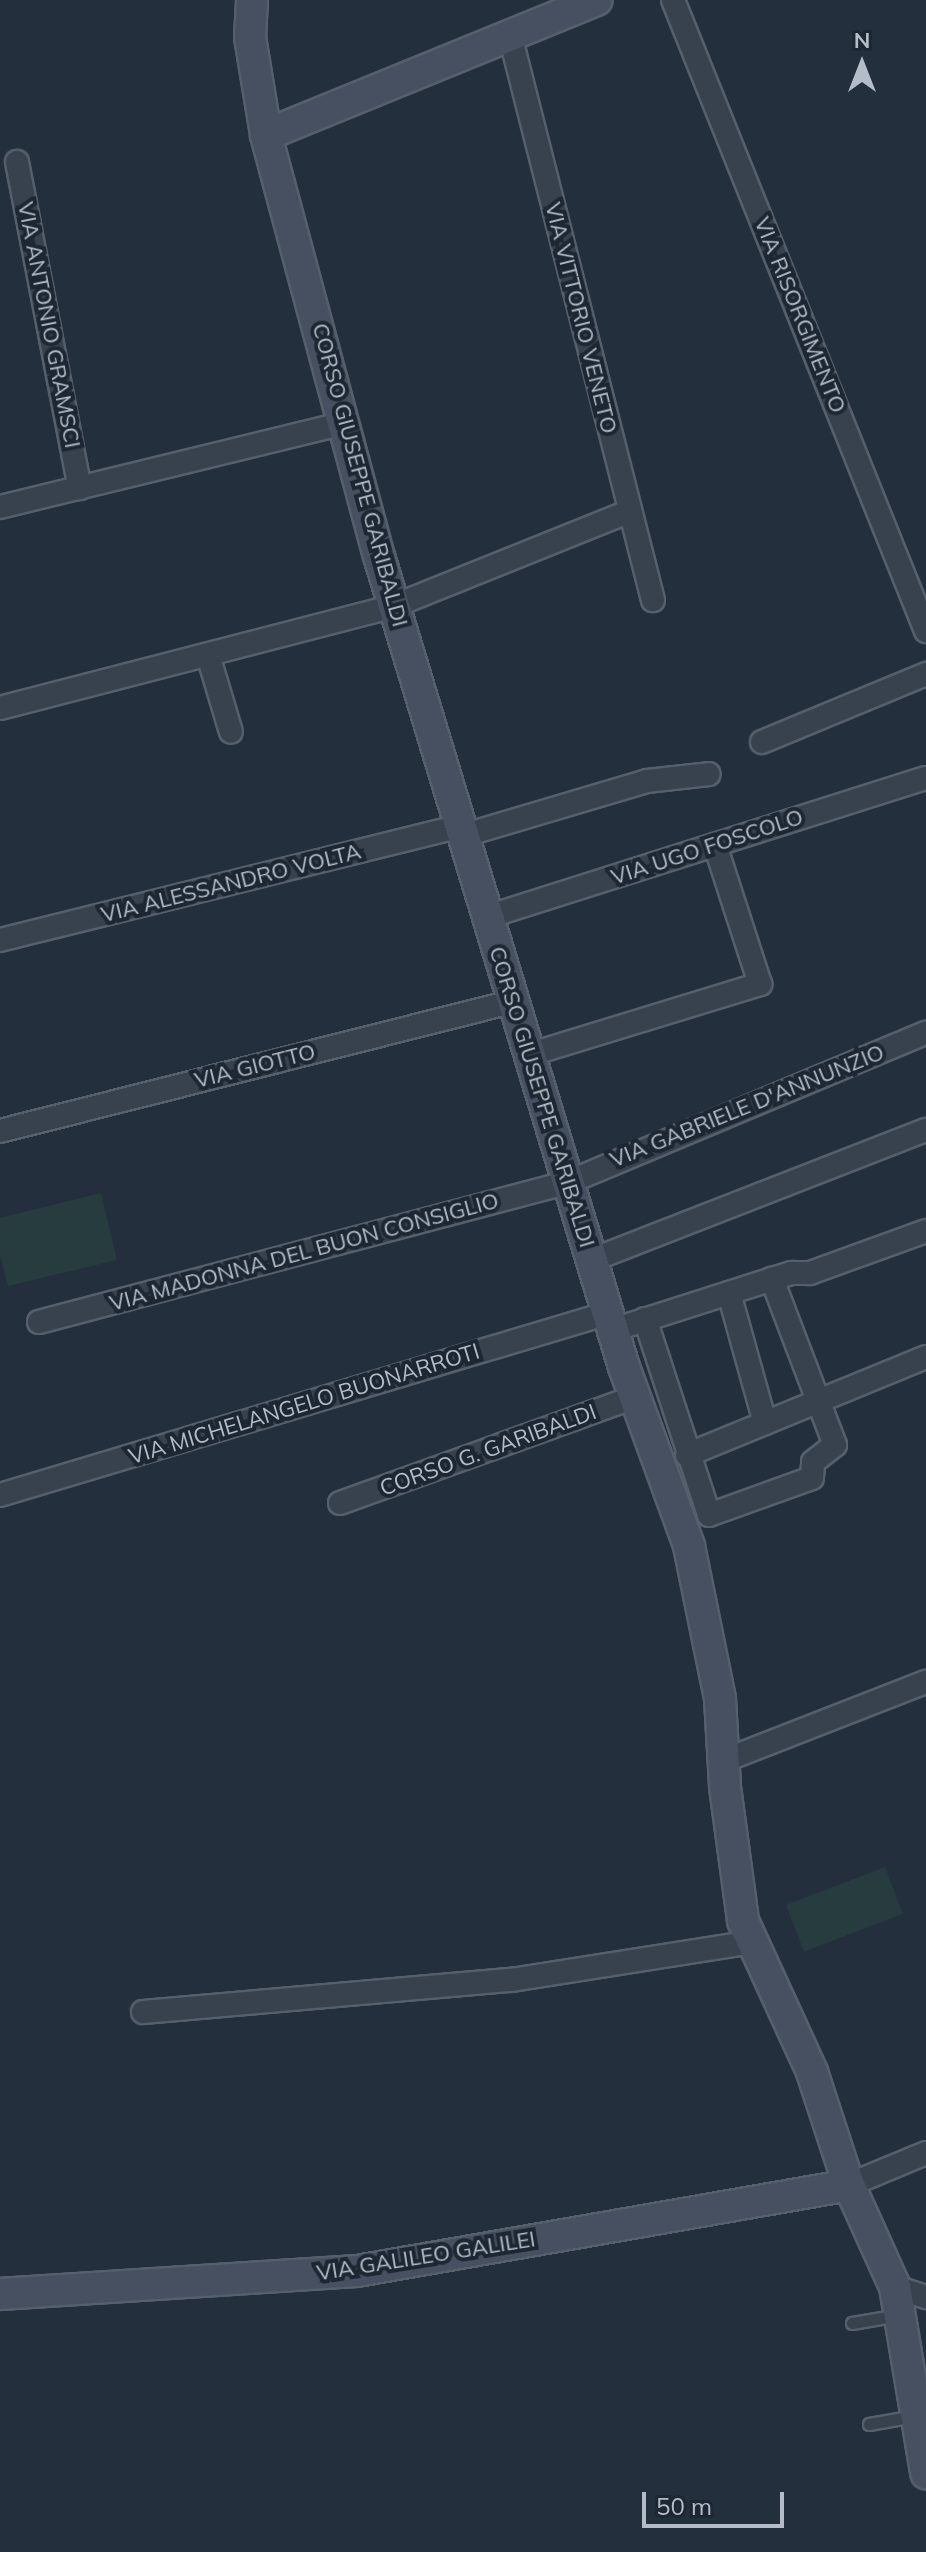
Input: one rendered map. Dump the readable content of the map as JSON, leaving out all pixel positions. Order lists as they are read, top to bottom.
{
  "streets": {
    "street": [
      "VIA RISORGIMENTO",
      "VIA VITTORIO VENETO",
      "VIA ANTONIO GRAMSCI",
      "CORSO GIUSEPPE GARIBALDI",
      "VIA UGO FOSCOLO",
      "VIA ALESSANDRO VOLTA",
      "VIA GIOTTO",
      "VIA GABRIELE D'ANNUNZIO",
      "VIA MADONNA DEL BUON CONSIGLIO",
      "VIA MICHELANGELO BUONARROTI",
      "CORSO G. GARIBALDI",
      "VIA GALILEO GALILEI"
    ]
  },
  "crossings": [
    ["CORSO GIUSEPPE GARIBALDI", "VIA UGO FOSCOLO"],
    ["CORSO GIUSEPPE GARIBALDI", "VIA ALESSANDRO VOLTA"],
    ["CORSO GIUSEPPE GARIBALDI", "VIA GIOTTO"],
    ["CORSO GIUSEPPE GARIBALDI", "VIA GABRIELE D'ANNUNZIO"],
    ["CORSO GIUSEPPE GARIBALDI", "VIA MADONNA DEL BUON CONSIGLIO"],
    ["CORSO GIUSEPPE GARIBALDI", "VIA MICHELANGELO BUONARROTI"],
    ["CORSO GIUSEPPE GARIBALDI", "CORSO G. GARIBALDI"],
    ["CORSO GIUSEPPE GARIBALDI", "VIA GALILEO GALILEI"],
    ["VIA GABRIELE D'ANNUNZIO", "VIA MADONNA DEL BUON CONSIGLIO"]
  ],
  "scale_bar": "50 m",
  "north": "top"
}
